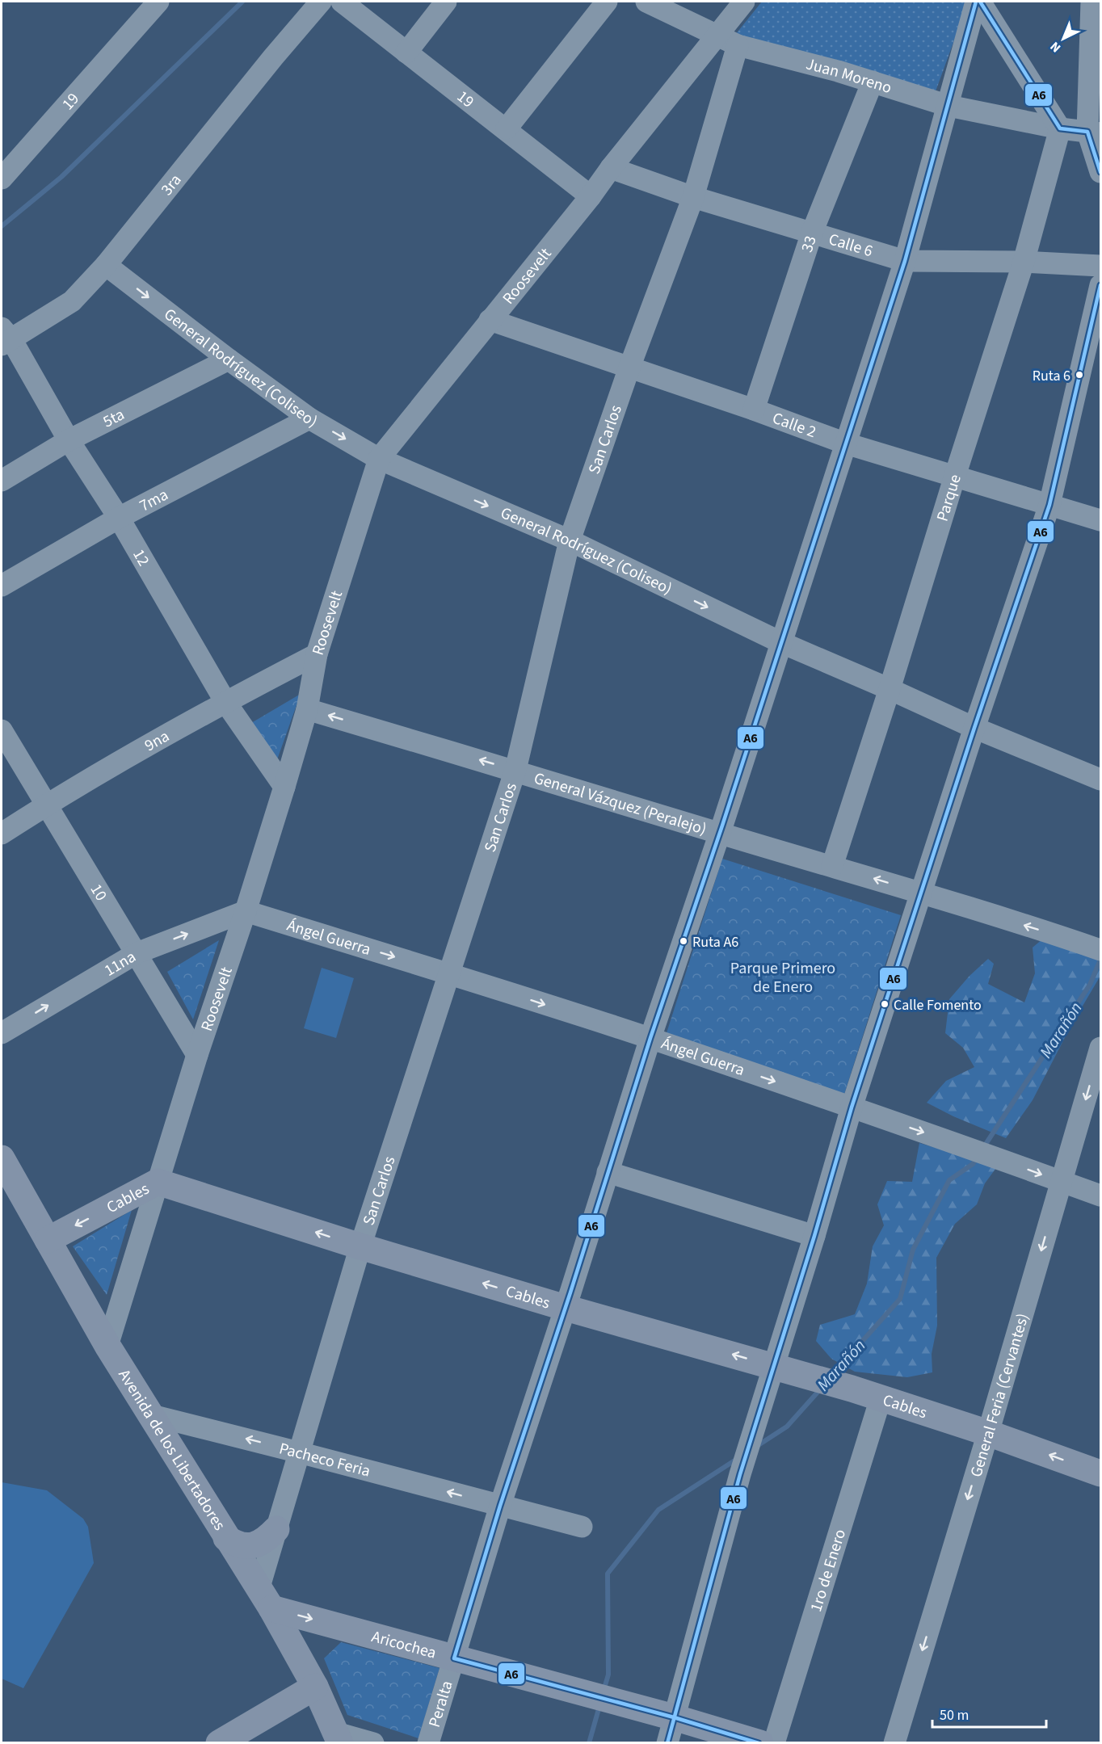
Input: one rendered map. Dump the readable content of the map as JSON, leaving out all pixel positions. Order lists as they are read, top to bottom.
{
  "streets": {
    "main road": ["Cables", "Avenida de los Libertadores", "Aricochea"],
    "street": [
      "Juan Moreno",
      "19",
      "3ra",
      "33",
      "Calle 6",
      "Roosevelt",
      "General Rodríguez (Coliseo)",
      "5ta",
      "Calle 2",
      "San Carlos",
      "Parque",
      "7ma",
      "12",
      "9na",
      "General Vázquez (Peralejo)",
      "10",
      "Ángel Guerra",
      "11na",
      "General Feria (Cervantes)",
      "Pacheco Feria",
      "1ro de Enero",
      "Peralta"
    ]
  },
  "crossings": [
    ["Juan Moreno", "33"],
    ["Juan Moreno", "Roosevelt"],
    ["Juan Moreno", "San Carlos"],
    ["Juan Moreno", "Parque"],
    ["Juan Moreno", "Peralta"],
    ["19", "Roosevelt"],
    ["3ra", "General Rodríguez (Coliseo)"],
    ["3ra", "12"],
    ["33", "Calle 6"],
    ["33", "Calle 2"],
    ["Calle 6", "Roosevelt"],
    ["Calle 6", "San Carlos"],
    ["Calle 6", "Parque"],
    ["Calle 6", "Peralta"],
    ["Roosevelt", "General Rodríguez (Coliseo)"],
    ["Roosevelt", "Calle 2"],
    ["Roosevelt", "12"],
    ["Roosevelt", "9na"],
    ["Roosevelt", "General Vázquez (Peralejo)"],
    ["Roosevelt", "10"],
    ["Roosevelt", "Ángel Guerra"],
    ["Roosevelt", "11na"],
    ["Roosevelt", "Cables"],
    ["Roosevelt", "Avenida de los Libertadores"],
    ["General Rodríguez (Coliseo)", "5ta"],
    ["General Rodríguez (Coliseo)", "San Carlos"],
    ["General Rodríguez (Coliseo)", "Parque"],
    ["General Rodríguez (Coliseo)", "7ma"],
    ["General Rodríguez (Coliseo)", "Peralta"],
    ["5ta", "12"],
    ["Calle 2", "San Carlos"],
    ["Calle 2", "Parque"],
    ["Calle 2", "Peralta"],
    ["San Carlos", "General Vázquez (Peralejo)"],
    ["San Carlos", "Ángel Guerra"],
    ["San Carlos", "Cables"],
    ["San Carlos", "Avenida de los Libertadores"],
    ["San Carlos", "Pacheco Feria"],
    ["San Carlos", "Aricochea"],
    ["Parque", "General Vázquez (Peralejo)"],
    ["7ma", "12"],
    ["12", "9na"],
    ["9na", "10"],
    ["General Vázquez (Peralejo)", "Peralta"],
    ["10", "11na"],
    ["Ángel Guerra", "11na"],
    ["Ángel Guerra", "General Feria (Cervantes)"],
    ["Ángel Guerra", "Peralta"],
    ["Cables", "General Feria (Cervantes)"],
    ["Cables", "Avenida de los Libertadores"],
    ["Cables", "1ro de Enero"],
    ["Cables", "Peralta"],
    ["Avenida de los Libertadores", "Pacheco Feria"],
    ["Avenida de los Libertadores", "Aricochea"],
    ["Pacheco Feria", "Peralta"],
    ["Aricochea", "Peralta"]
  ],
  "one_way": [
    "General Rodríguez (Coliseo)",
    "General Vázquez (Peralejo)",
    "Ángel Guerra",
    "11na",
    "Cables",
    "General Feria (Cervantes)",
    "Pacheco Feria"
  ],
  "water": ["Marañón"],
  "parks": ["Parque Primero de Enero"],
  "places": ["Ruta 6", "Ruta A6", "Calle Fomento"],
  "lines": ["transit line A6"],
  "scale_bar": "50 m",
  "north": "bottom left"
}
